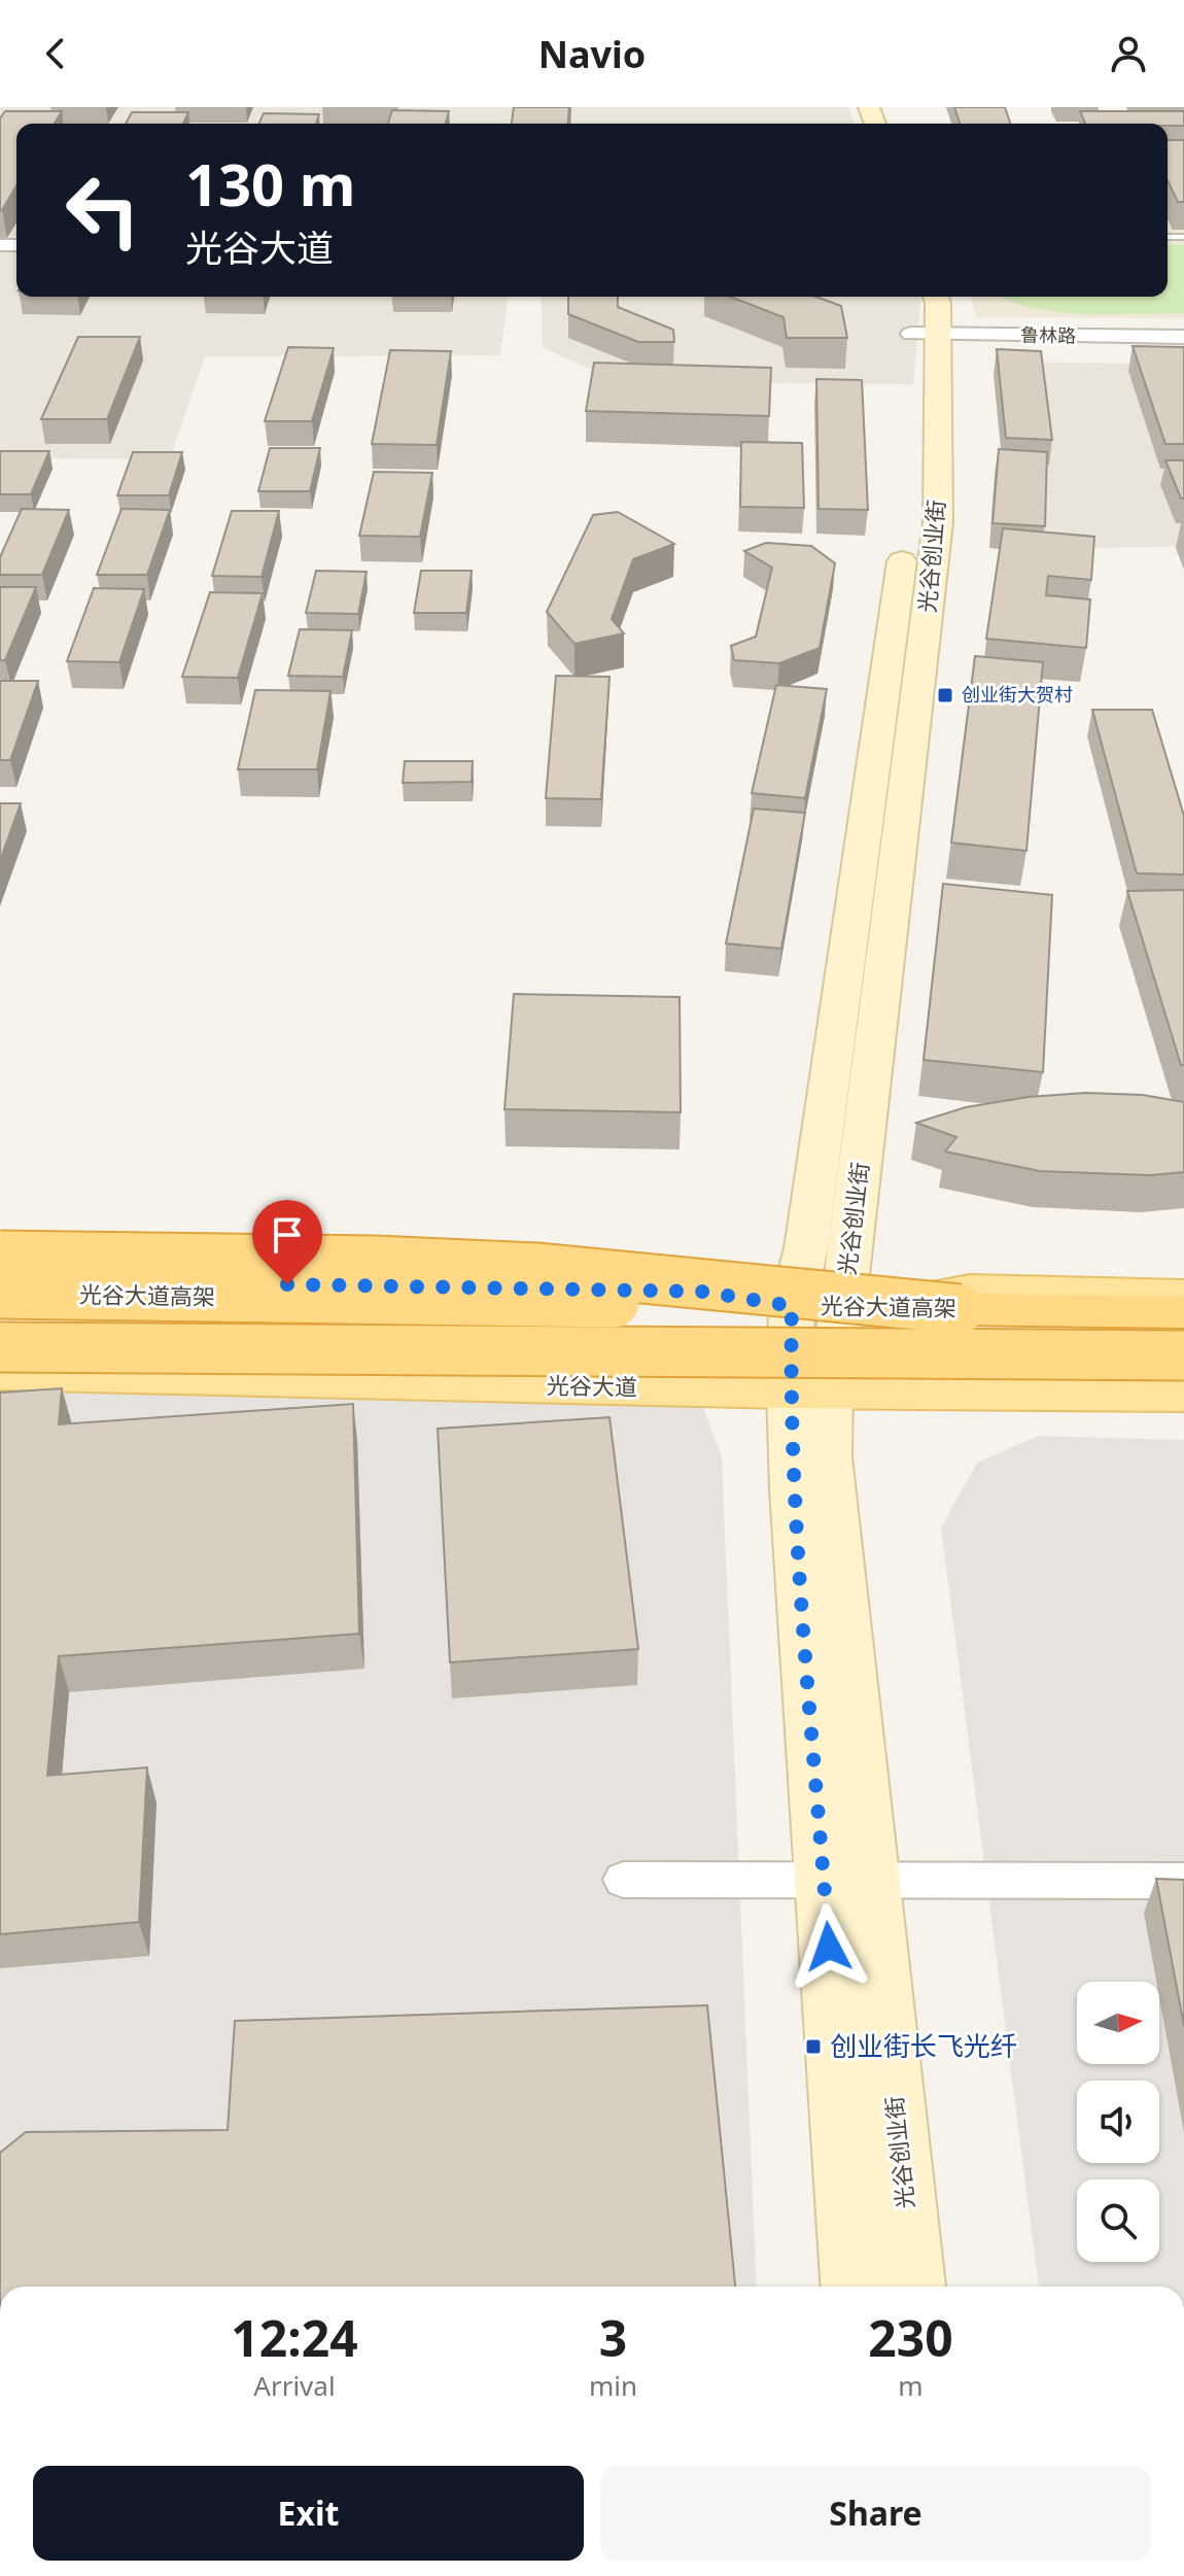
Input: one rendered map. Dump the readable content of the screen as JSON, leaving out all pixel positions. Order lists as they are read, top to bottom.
{
  "streets": {
    "highway": ["光谷大道高架"],
    "main road": ["光谷创业街", "光谷大道"],
    "street": ["鲁林路"]
  },
  "crossings": [
    ["鲁林路", "光谷创业街"],
    ["光谷创业街", "光谷大道"]
  ],
  "places": {
    "transit": ["创业街大贺村", "创业街长飞光纤"]
  },
  "north": "right",
  "page": {
    "header": "Navio",
    "turn": ["130 m", "光谷大道"],
    "eta": [
      "12:24",
      "Arrival",
      "3",
      "min",
      "230",
      "m"
    ],
    "buttons": ["Exit", "Share"]
  }
}
